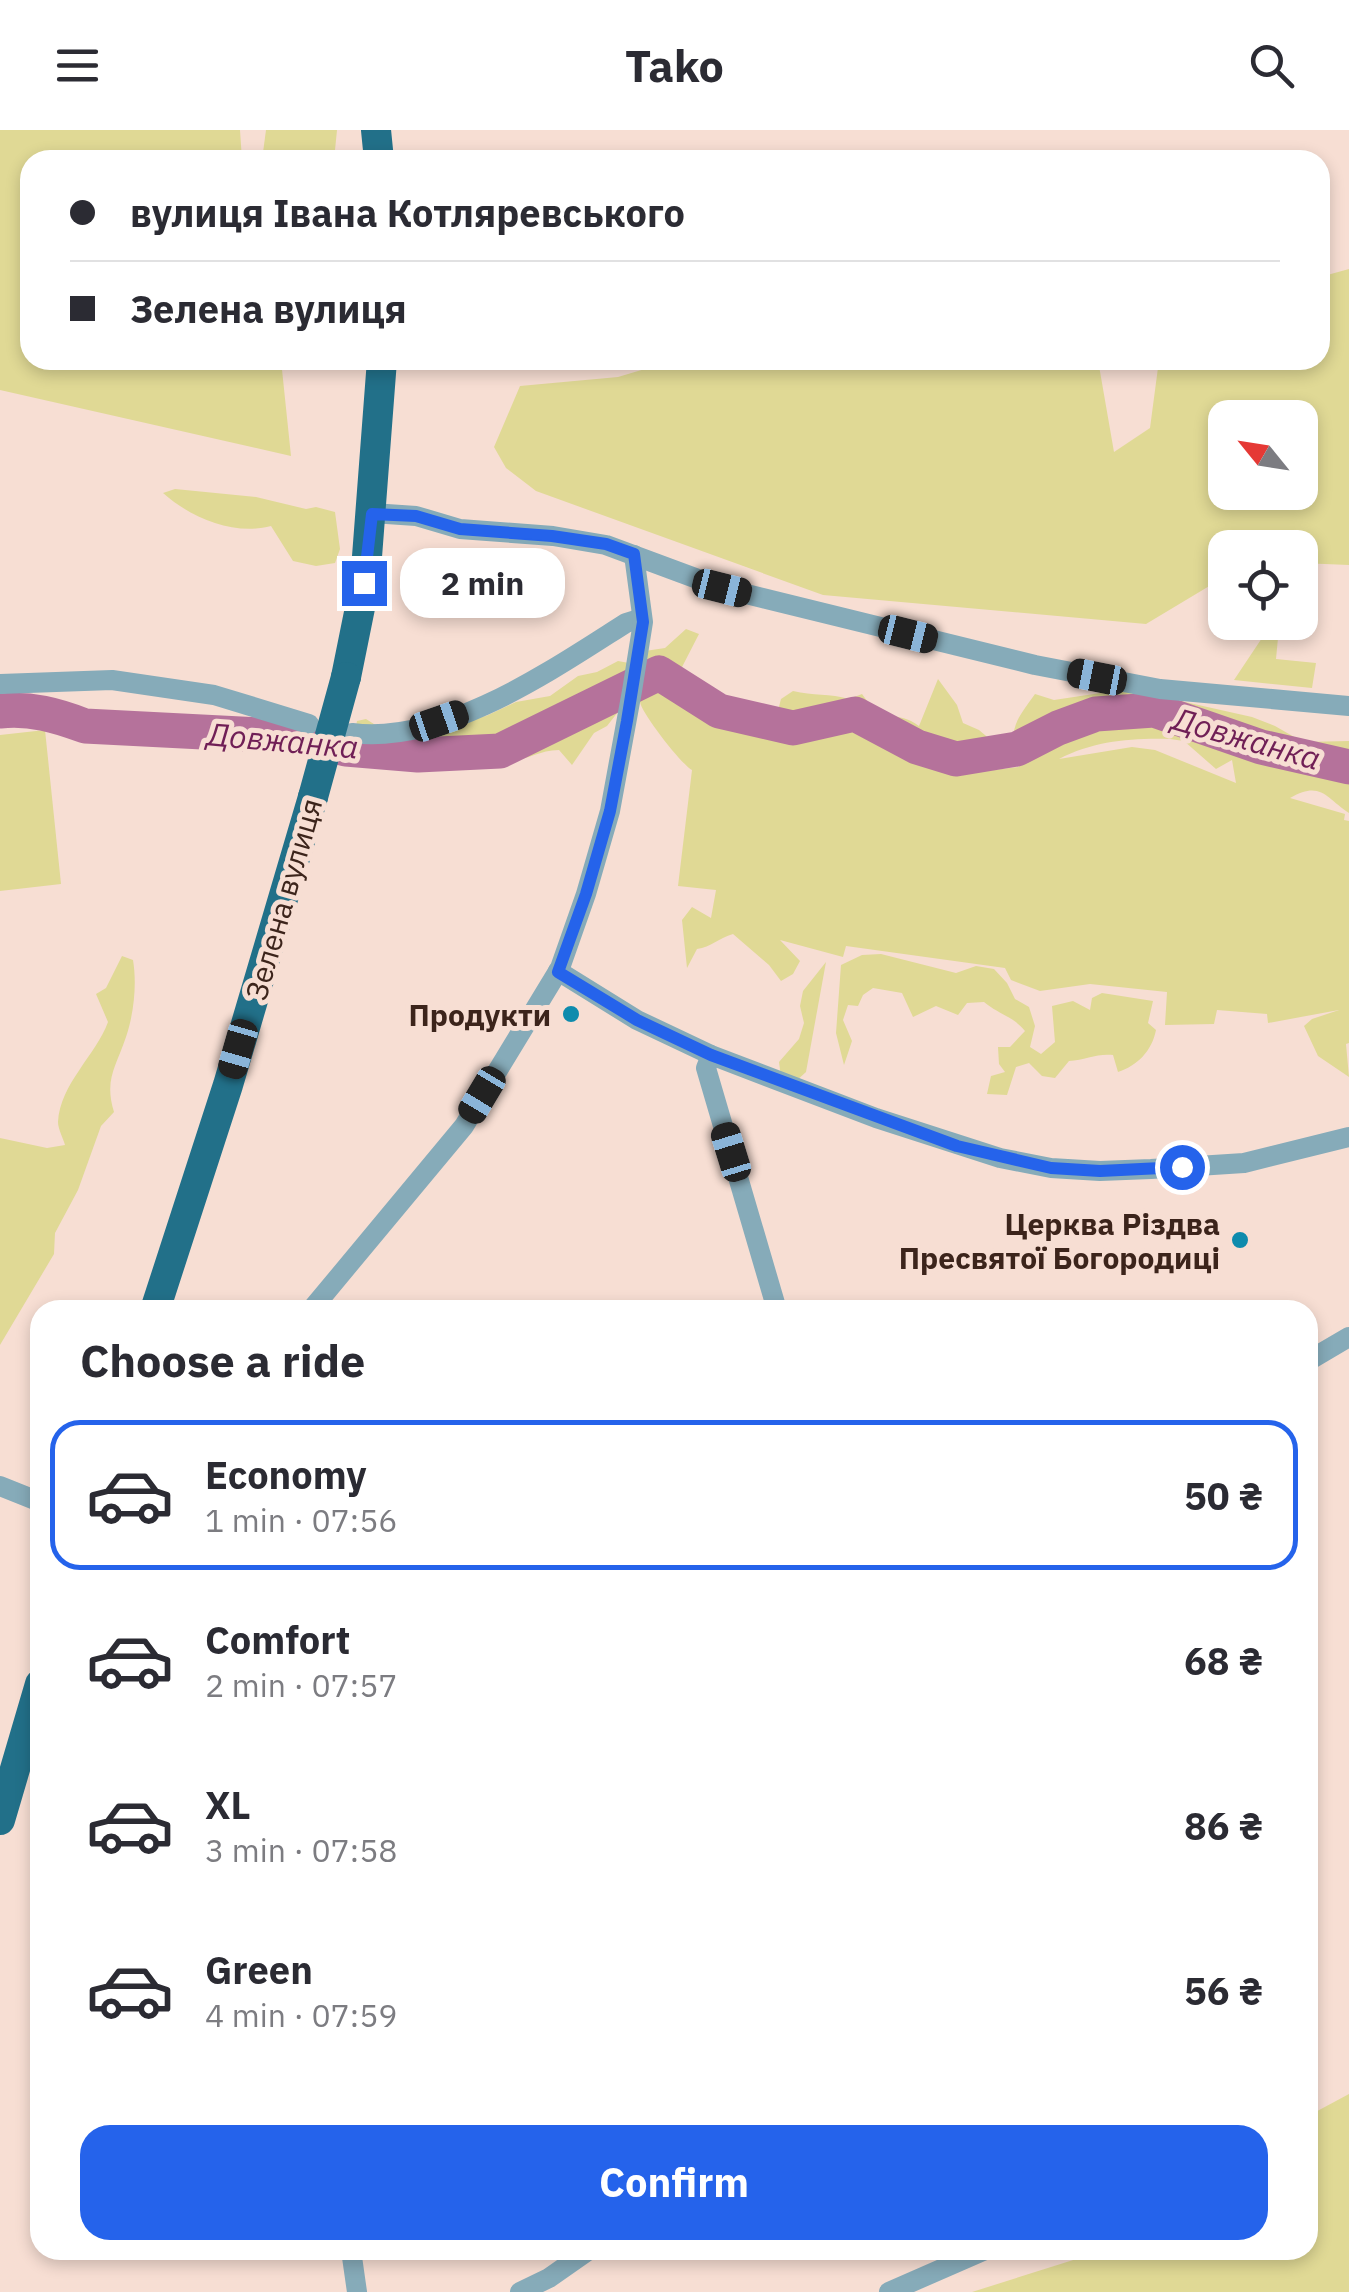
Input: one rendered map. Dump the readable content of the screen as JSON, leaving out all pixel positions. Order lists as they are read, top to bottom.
{
  "streets": {
    "highway": ["Зелена вулиця"]
  },
  "water": ["Довжанка"],
  "places": ["Продукти", "Церква Різдва Пресвятої Богородиці"],
  "north": "top left",
  "page": {
    "header": "Tako",
    "banner": ["вулиця Івана Котляревського", "Зелена вулиця"],
    "bubble": "2 min",
    "heading": "Choose a ride",
    "list": [
      {
        "name": "Economy",
        "note": "1 min · 07:56",
        "value": "50 ₴"
      },
      {
        "name": "Comfort",
        "note": "2 min · 07:57",
        "value": "68 ₴"
      },
      {
        "name": "XL",
        "note": "3 min · 07:58",
        "value": "86 ₴"
      },
      {
        "name": "Green",
        "note": "4 min · 07:59",
        "value": "56 ₴"
      }
    ],
    "buttons": "Confirm"
  }
}
